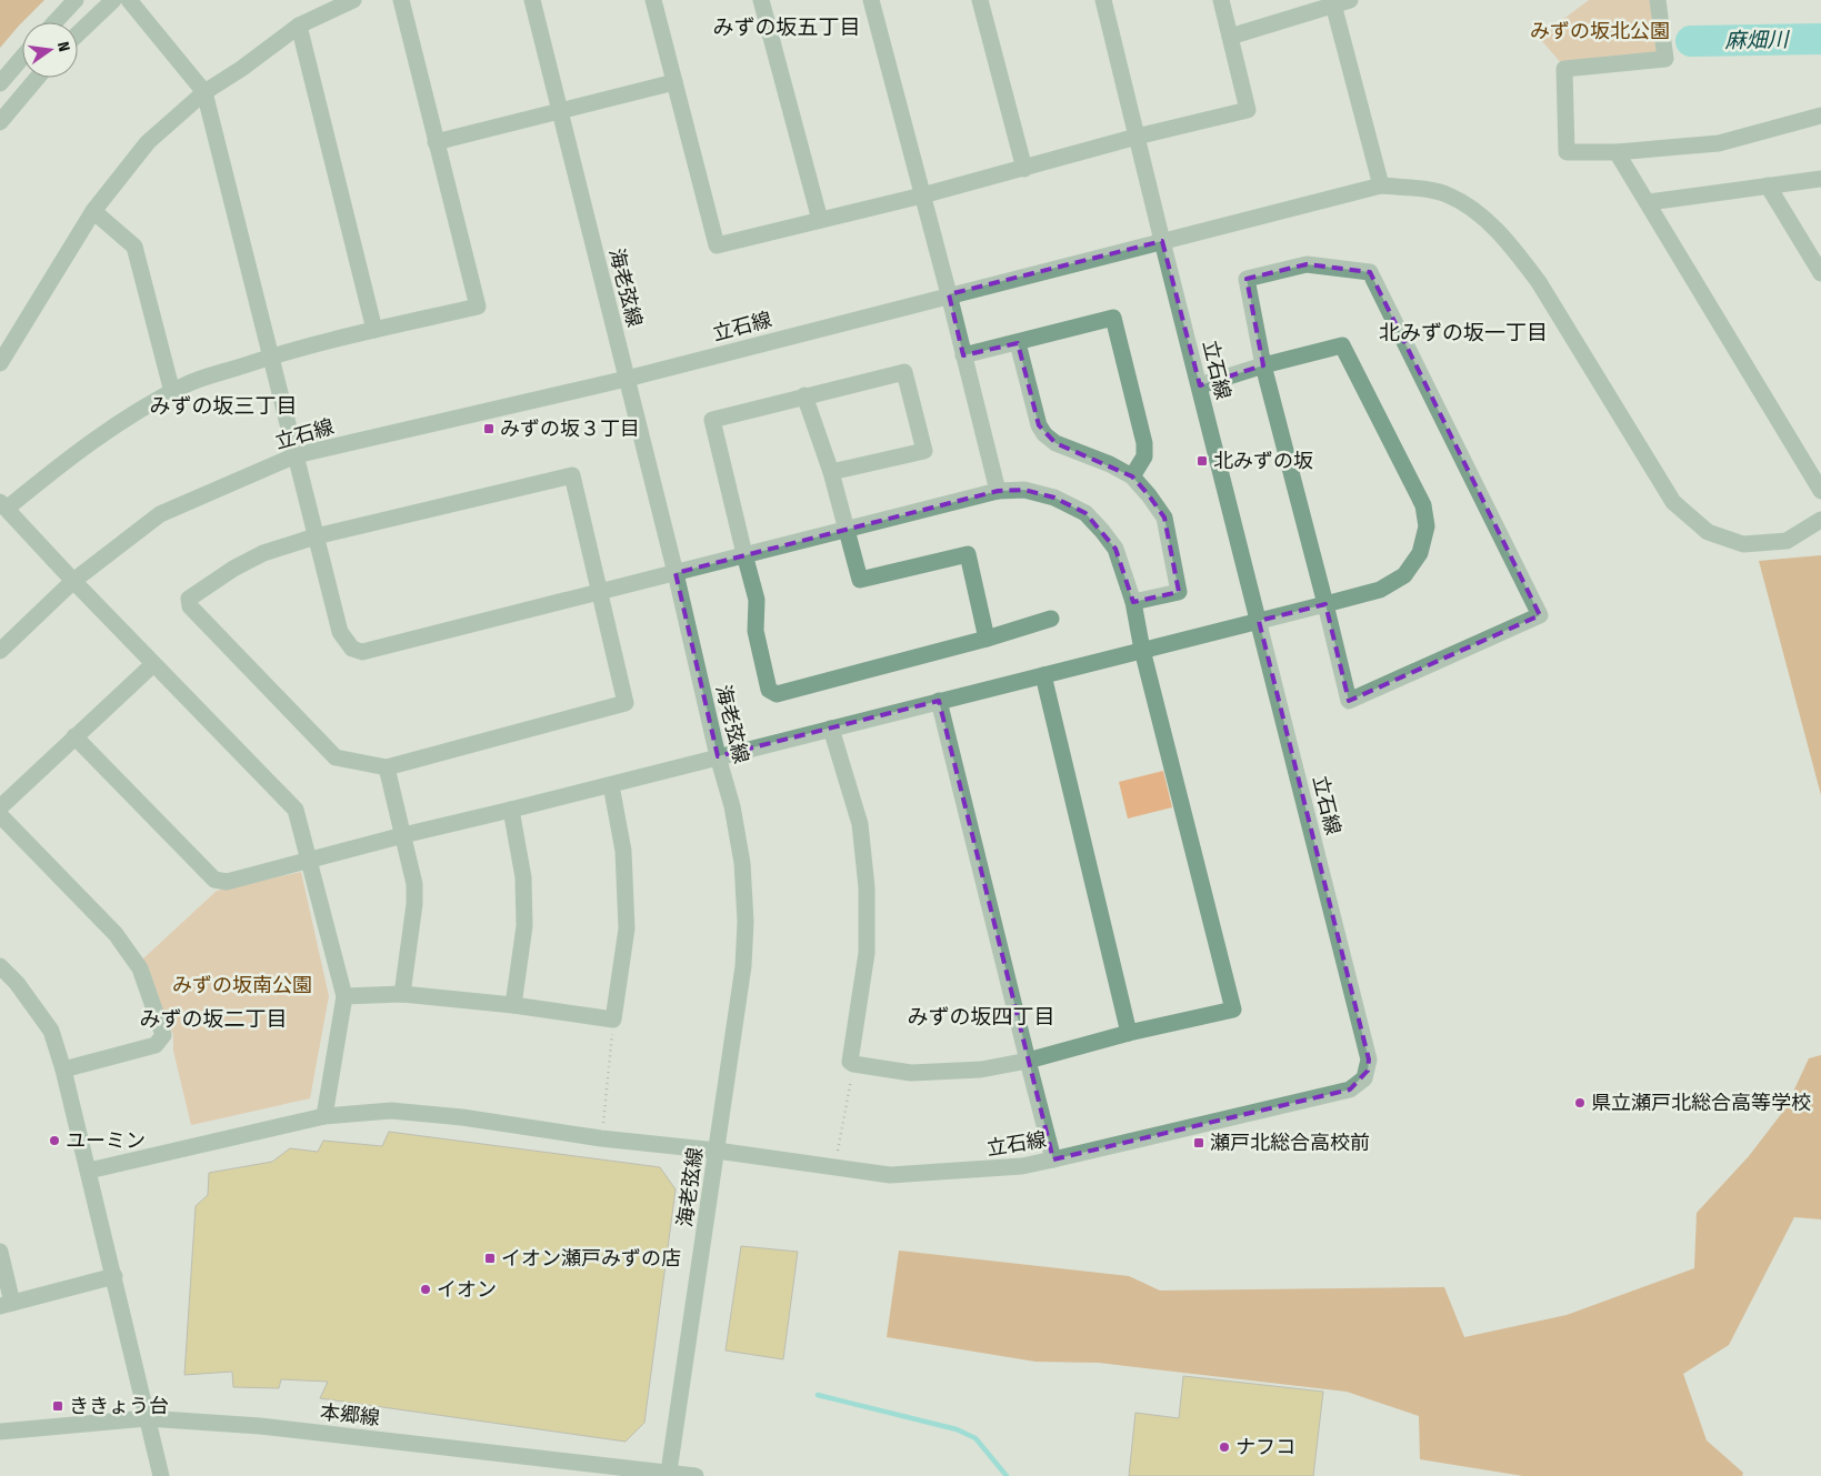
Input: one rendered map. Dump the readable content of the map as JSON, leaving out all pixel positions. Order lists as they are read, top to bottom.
{
  "streets": {
    "street": ["海老弦線", "立石線", "本郷線"]
  },
  "crossings": [
    ["海老弦線", "立石線"],
    ["海老弦線", "本郷線"]
  ],
  "districts": [
    "みずの坂五丁目",
    "北みずの坂一丁目",
    "みずの坂三丁目",
    "みずの坂四丁目",
    "みずの坂二丁目"
  ],
  "water": ["麻畑川"],
  "parks": ["みずの坂北公園", "みずの坂南公園"],
  "places": {
    "transit": [
      "みずの坂３丁目",
      "北みずの坂",
      "瀬戸北総合高校前",
      "イオン瀬戸みずの店",
      "ききょう台"
    ],
    "other": [
      "県立瀬戸北総合高等学校",
      "ユーミン",
      "イオン",
      "ナフコ"
    ]
  },
  "north": "right"
}
